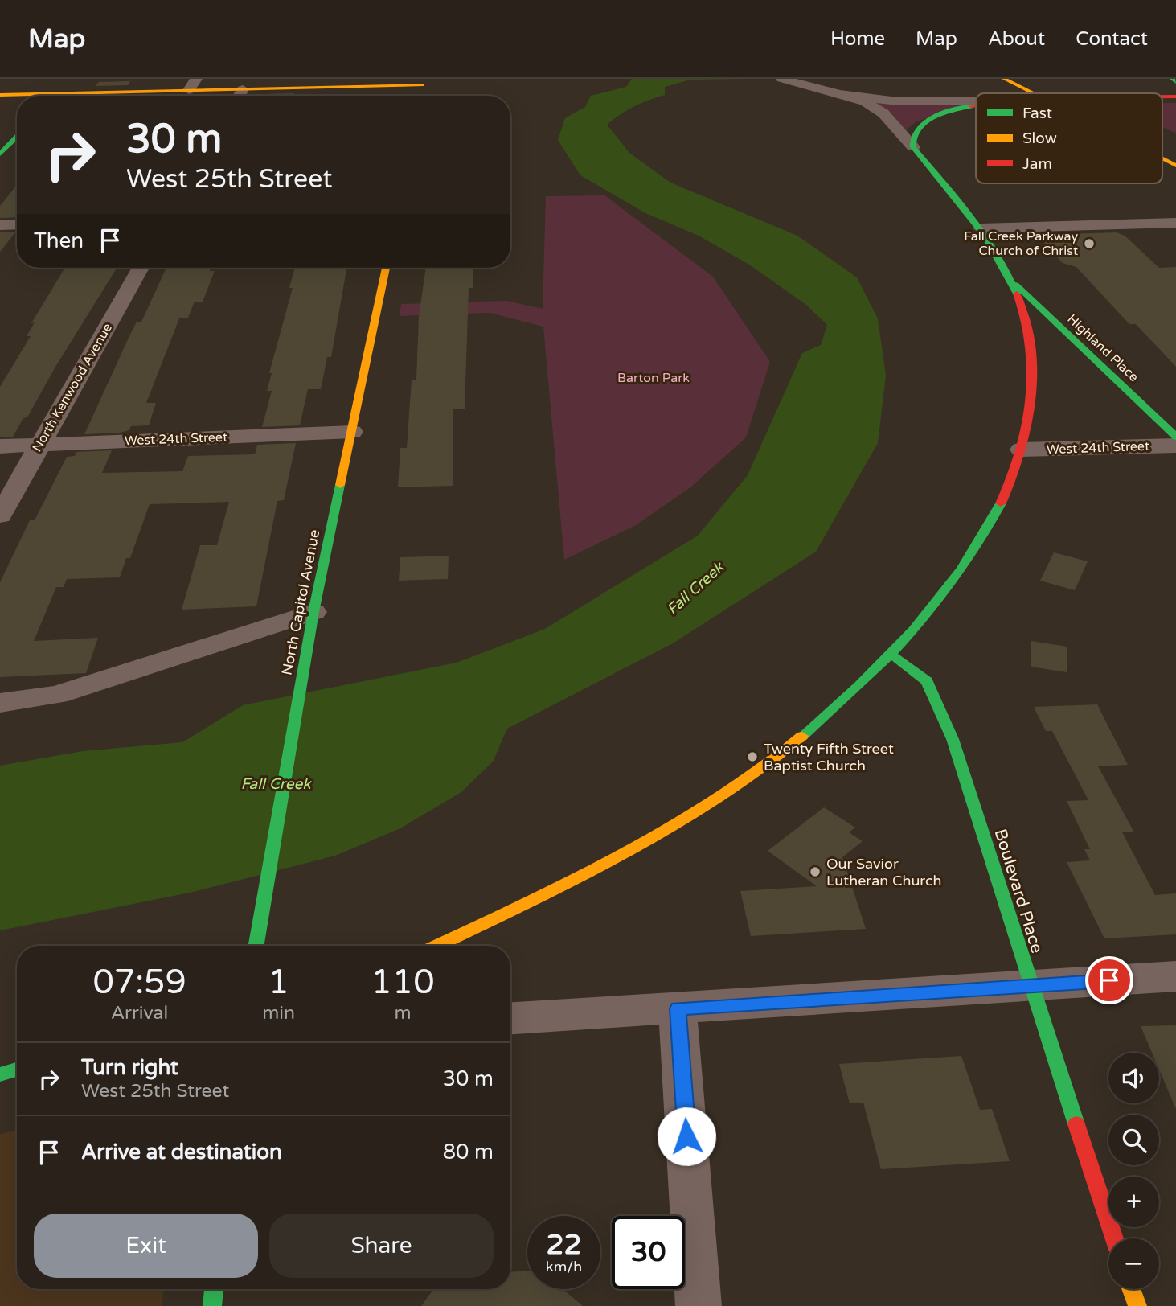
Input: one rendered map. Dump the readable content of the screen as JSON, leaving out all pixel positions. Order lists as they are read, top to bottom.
{
  "streets": {
    "main road": ["Highland Place", "North Capitol Avenue", "Boulevard Place"],
    "street": ["North Kenwood Avenue", "West 24th Street"]
  },
  "crossings": [
    ["North Kenwood Avenue", "West 24th Street"],
    ["West 24th Street", "North Capitol Avenue"]
  ],
  "water": ["Fall Creek"],
  "parks": ["Barton Park"],
  "places": ["Fall Creek Parkway Church of Christ", "Twenty Fifth Street Baptist Church", "Our Savior Lutheran Church"],
  "legend": ["Fast", "Slow", "Jam"],
  "page": {
    "header": "Map",
    "nav": [
      "Home",
      "Map",
      "About",
      "Contact"
    ],
    "turn": ["30 m", "West 25th Street"],
    "then": "Then",
    "eta": [
      "07:59",
      "Arrival",
      "1",
      "min",
      "110",
      "m"
    ],
    "list": [
      {
        "name": "Turn right",
        "note": "West 25th Street",
        "value": "30 m"
      },
      {
        "name": "Arrive at destination",
        "value": "80 m"
      }
    ],
    "map_buttons": ["+", "−"],
    "buttons": ["Exit", "Share"],
    "speed": "22 km/h",
    "limit": "30"
  }
}
